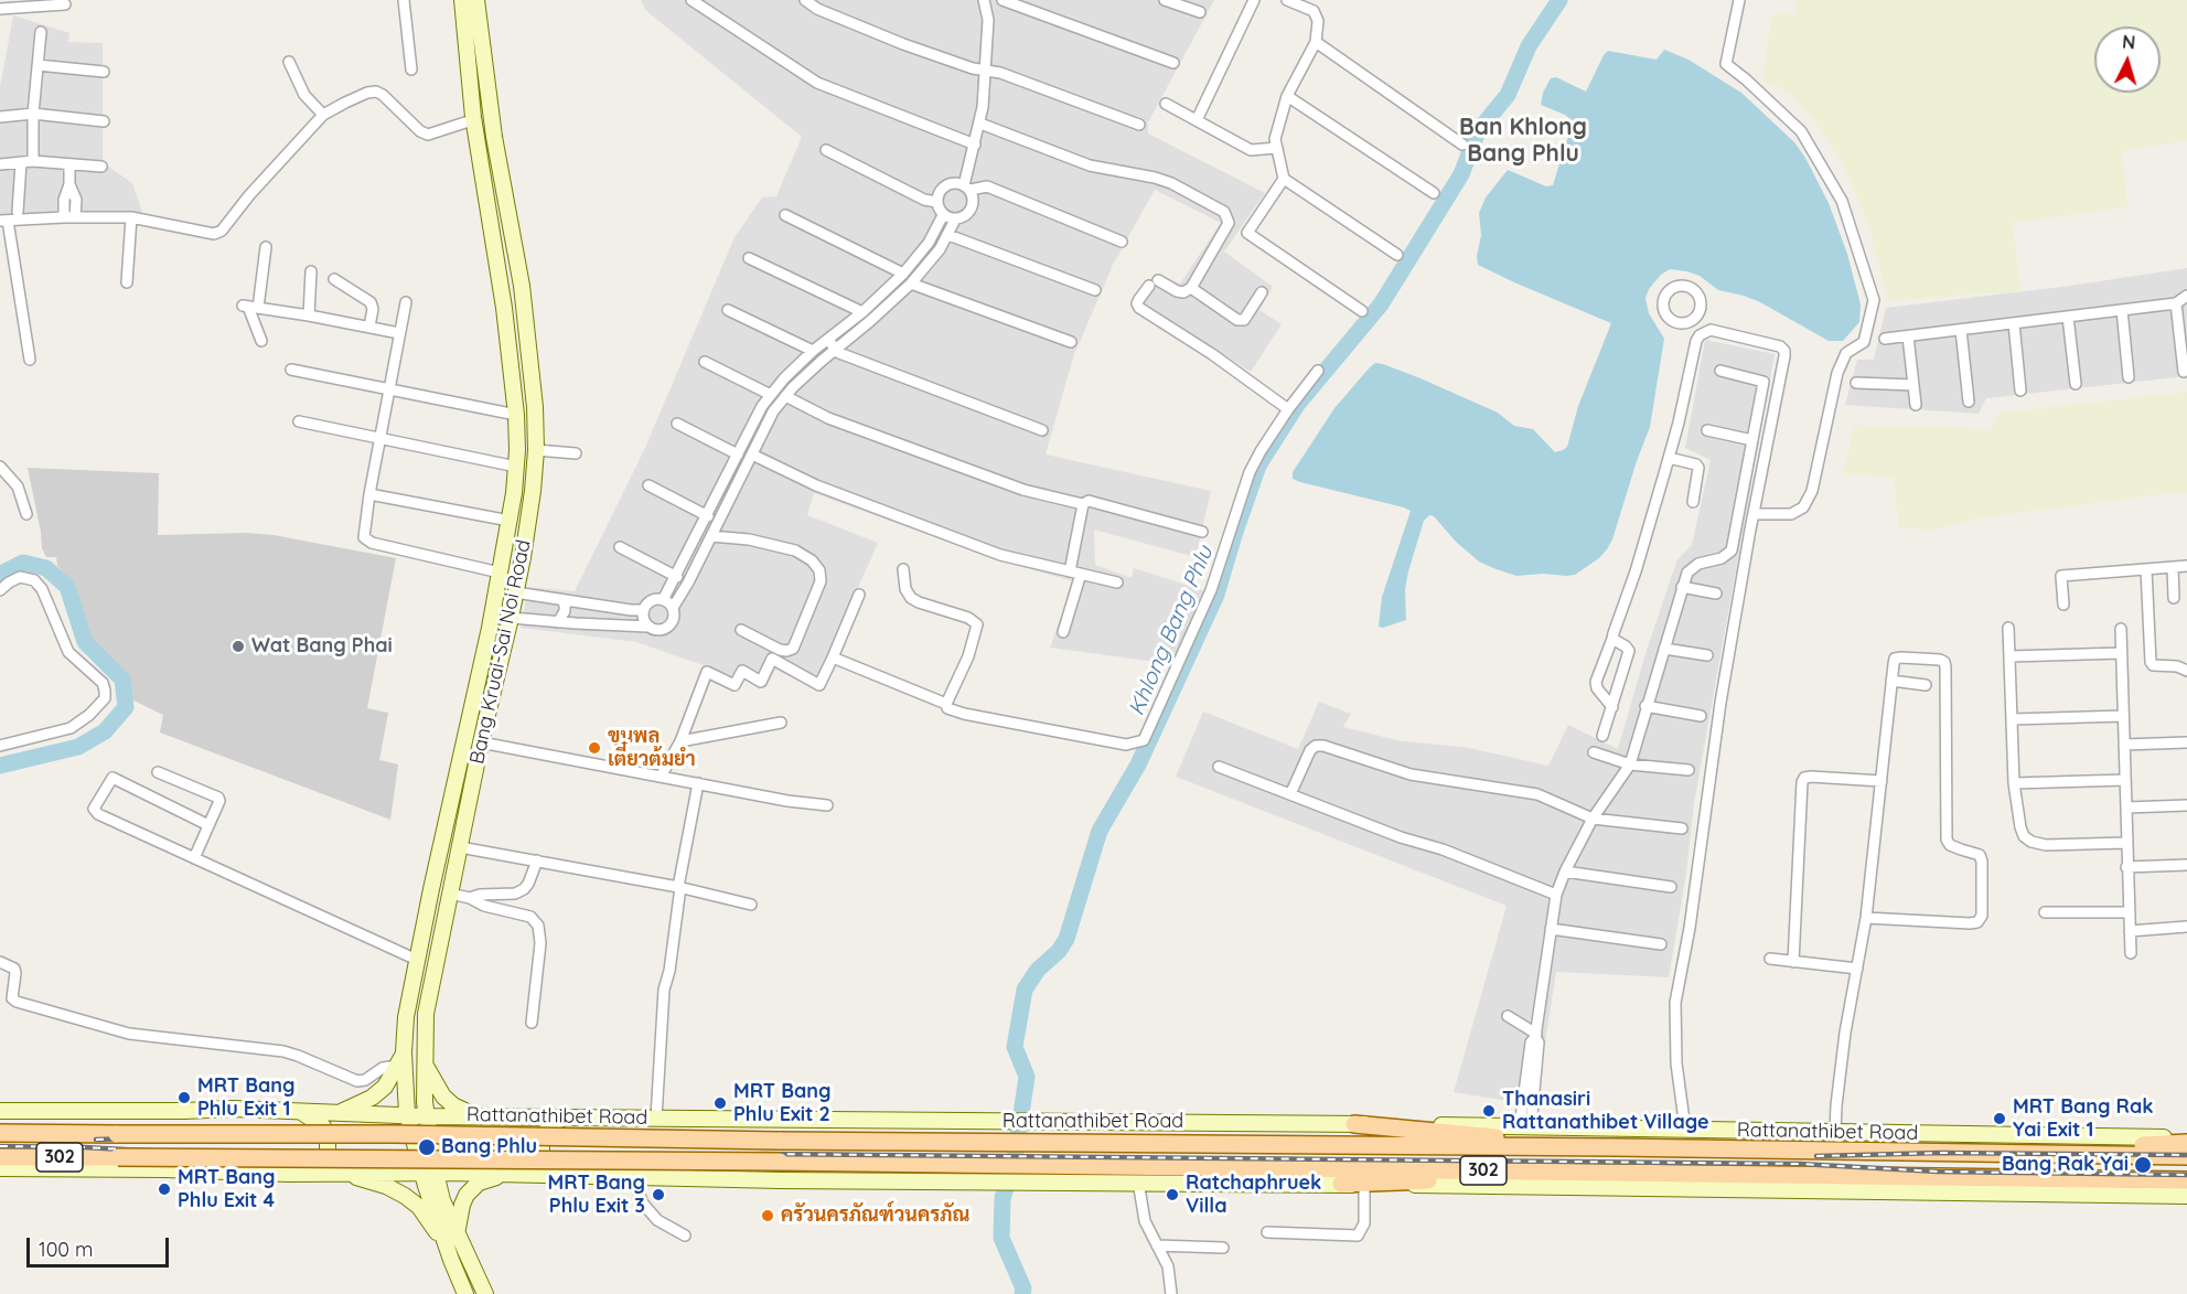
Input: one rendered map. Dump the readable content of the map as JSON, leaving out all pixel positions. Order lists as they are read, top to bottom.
{
  "streets": {
    "main road": ["Bang Kruai-Sai Noi Road", "Rattanathibet Road", "302"]
  },
  "crossings": [
    ["Bang Kruai-Sai Noi Road", "Rattanathibet Road"],
    ["Bang Kruai-Sai Noi Road", "302"]
  ],
  "districts": ["Ban Khlong Bang Phlu"],
  "water": ["Khlong Bang Phlu"],
  "places": [
    "Wat Bang Phai",
    "ขุนพล เตี๋ยวต้มยำ",
    "MRT Bang Phlu Exit 1",
    "MRT Bang Phlu Exit 2",
    "Thanasiri Rattanathibet Village",
    "MRT Bang Rak Yai Exit 1",
    "Bang Phlu",
    "Bang Rak Yai",
    "MRT Bang Phlu Exit 4",
    "MRT Bang Phlu Exit 3",
    "Ratchaphruek Villa",
    "ครัวนครภัณฑ์วนครภัณ"
  ],
  "scale_bar": "100 m",
  "north": "top"
}
